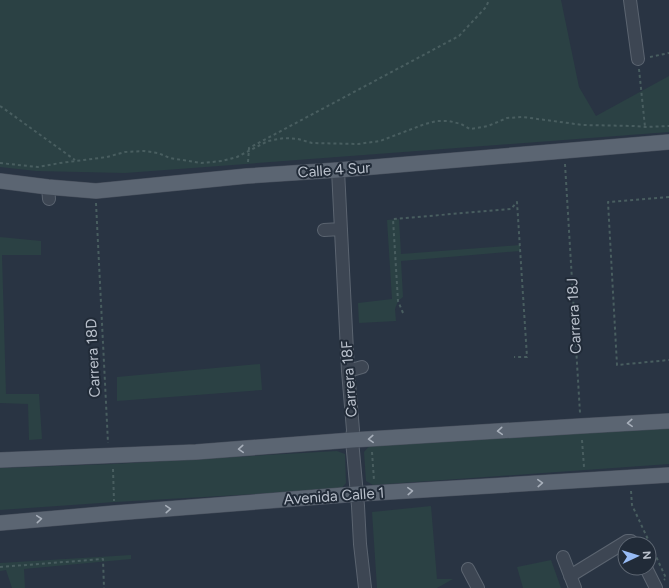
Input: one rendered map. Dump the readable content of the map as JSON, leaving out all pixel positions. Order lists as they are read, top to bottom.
{
  "streets": {
    "main road": ["Calle 4 Sur", "Avenida Calle 1"],
    "street": ["Carrera 18F"],
    "path": ["Carrera 18J", "Carrera 18D"]
  },
  "crossings": [
    ["Calle 4 Sur", "Carrera 18J"],
    ["Calle 4 Sur", "Carrera 18D"],
    ["Calle 4 Sur", "Carrera 18F"],
    ["Carrera 18J", "Avenida Calle 1"],
    ["Carrera 18D", "Avenida Calle 1"],
    ["Carrera 18F", "Avenida Calle 1"]
  ],
  "north": "right"
}
